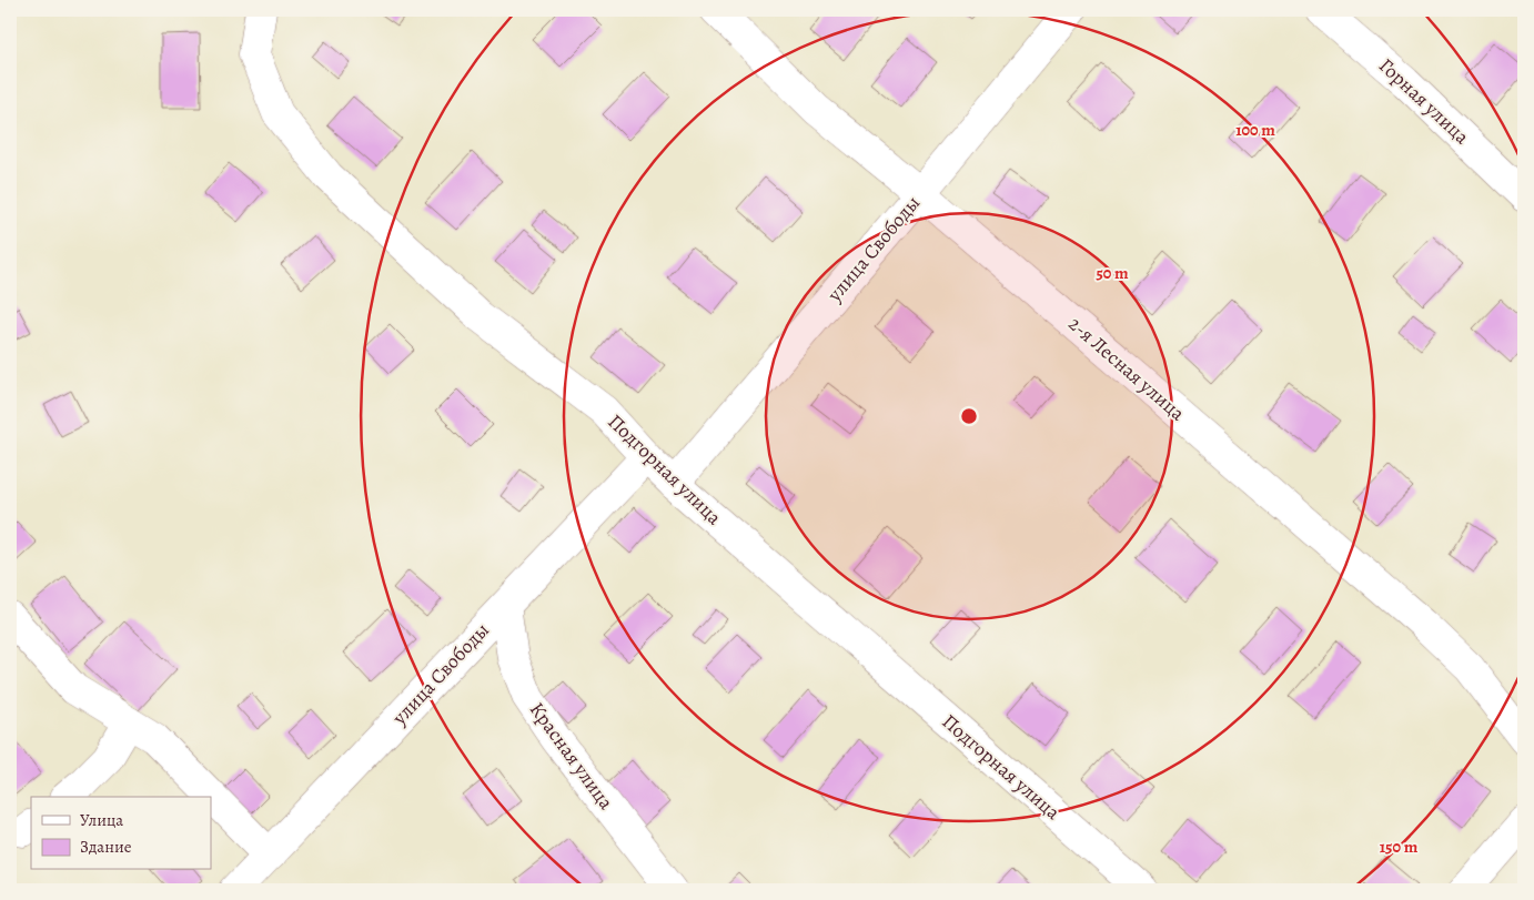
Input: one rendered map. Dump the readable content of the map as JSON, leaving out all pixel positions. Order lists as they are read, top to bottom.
{
  "streets": {
    "street": [
      "Горная улица",
      "улица Свободы",
      "2-я Лесная улица",
      "Подгорная улица",
      "Красная улица"
    ]
  },
  "crossings": [
    ["улица Свободы", "2-я Лесная улица"],
    ["улица Свободы", "Подгорная улица"],
    ["улица Свободы", "Красная улица"]
  ],
  "legend": ["Улица", "Здание"],
  "rings": ["100 m", "50 m", "150 m"]
}
